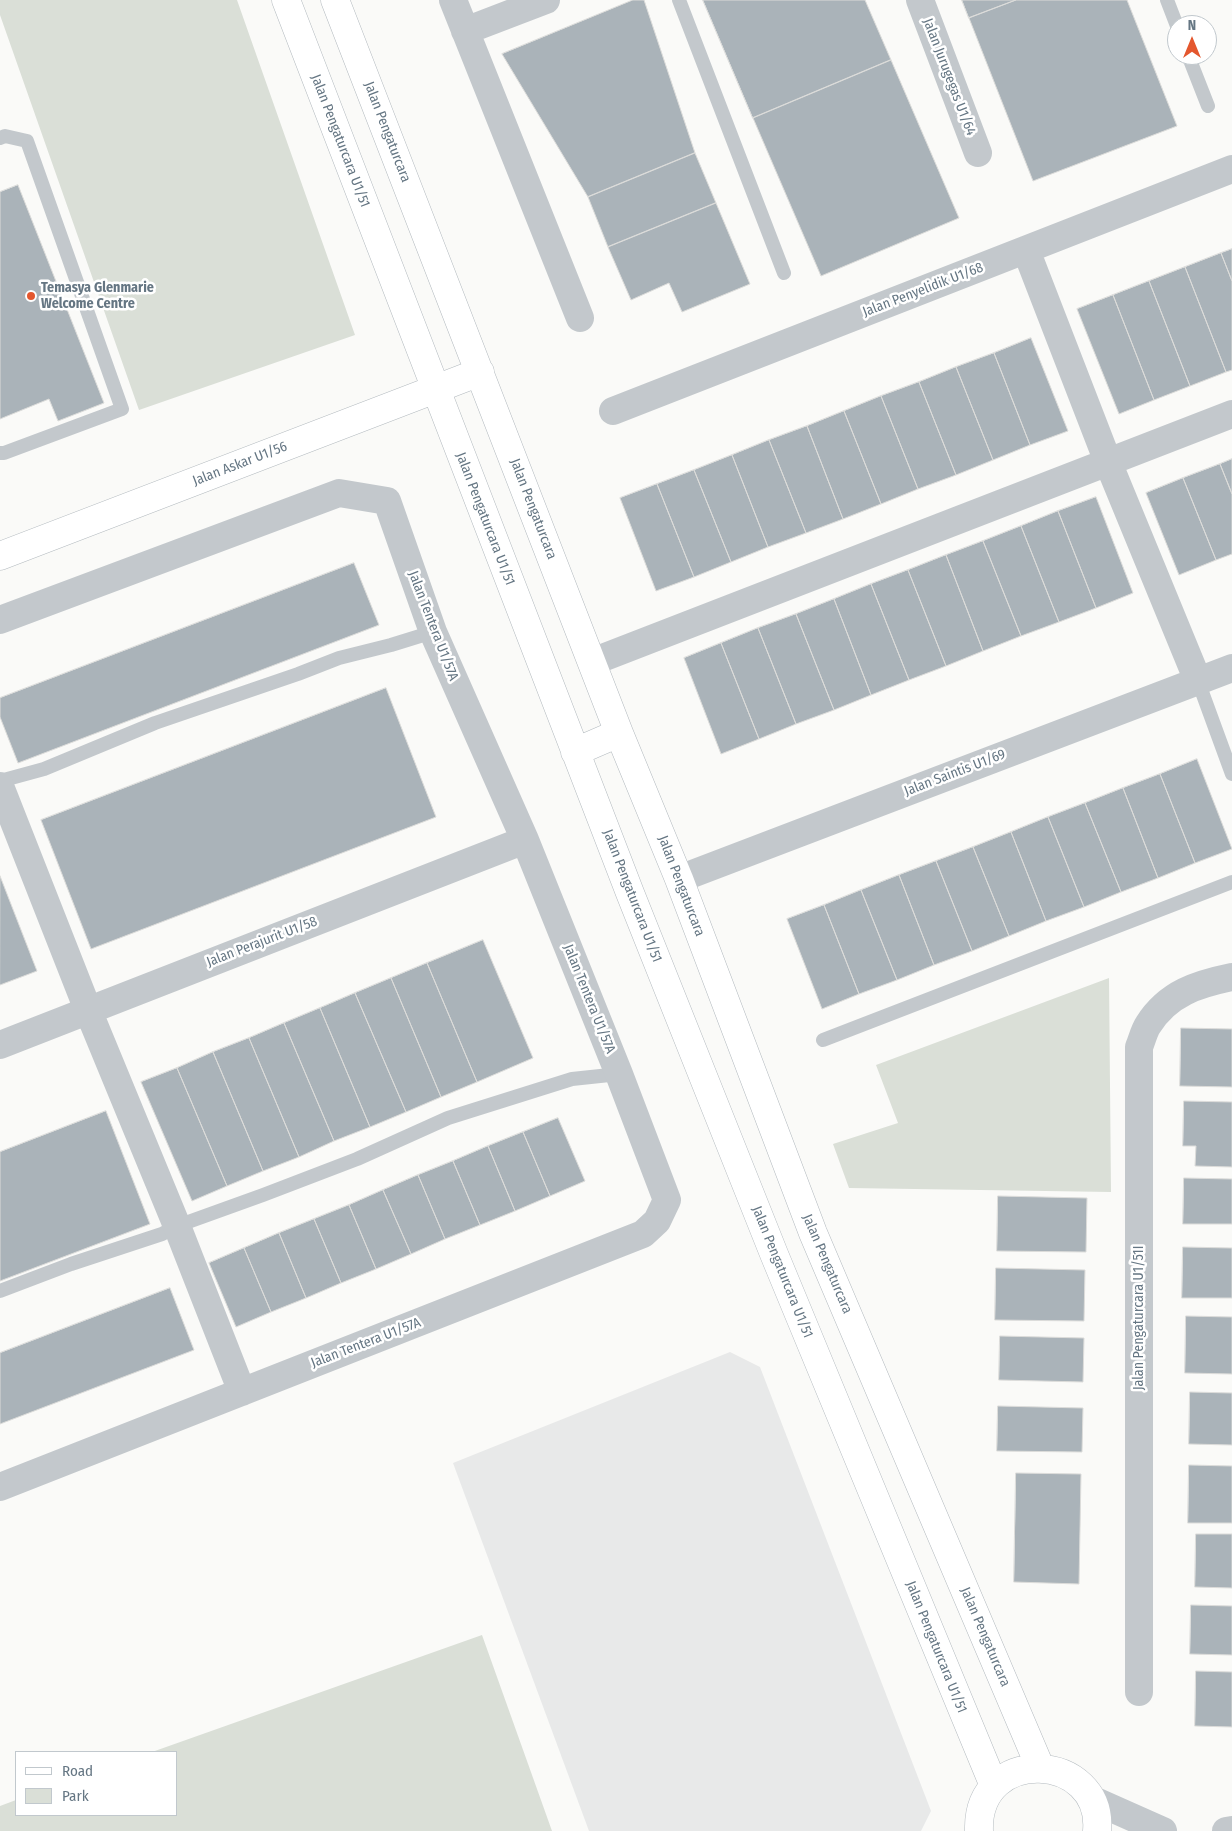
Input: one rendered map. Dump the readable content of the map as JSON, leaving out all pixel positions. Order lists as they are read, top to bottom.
{
  "streets": {
    "street": [
      "Jalan Jurugegas U1/64",
      "Jalan Pengaturcara",
      "Jalan Pengaturcara U1/51",
      "Jalan Penyelidik U1/68",
      "Jalan Askar U1/56",
      "Jalan Tentera U1/57A",
      "Jalan Saintis U1/69",
      "Jalan Perajurit U1/58",
      "Jalan Pengaturcara U1/51I"
    ]
  },
  "crossings": [
    ["Jalan Pengaturcara", "Jalan Askar U1/56"],
    ["Jalan Pengaturcara", "Jalan Saintis U1/69"],
    ["Jalan Pengaturcara U1/51", "Jalan Askar U1/56"],
    ["Jalan Tentera U1/57A", "Jalan Perajurit U1/58"]
  ],
  "places": ["Temasya Glenmarie Welcome Centre"],
  "legend": ["Road", "Park"],
  "north": "top"
}
